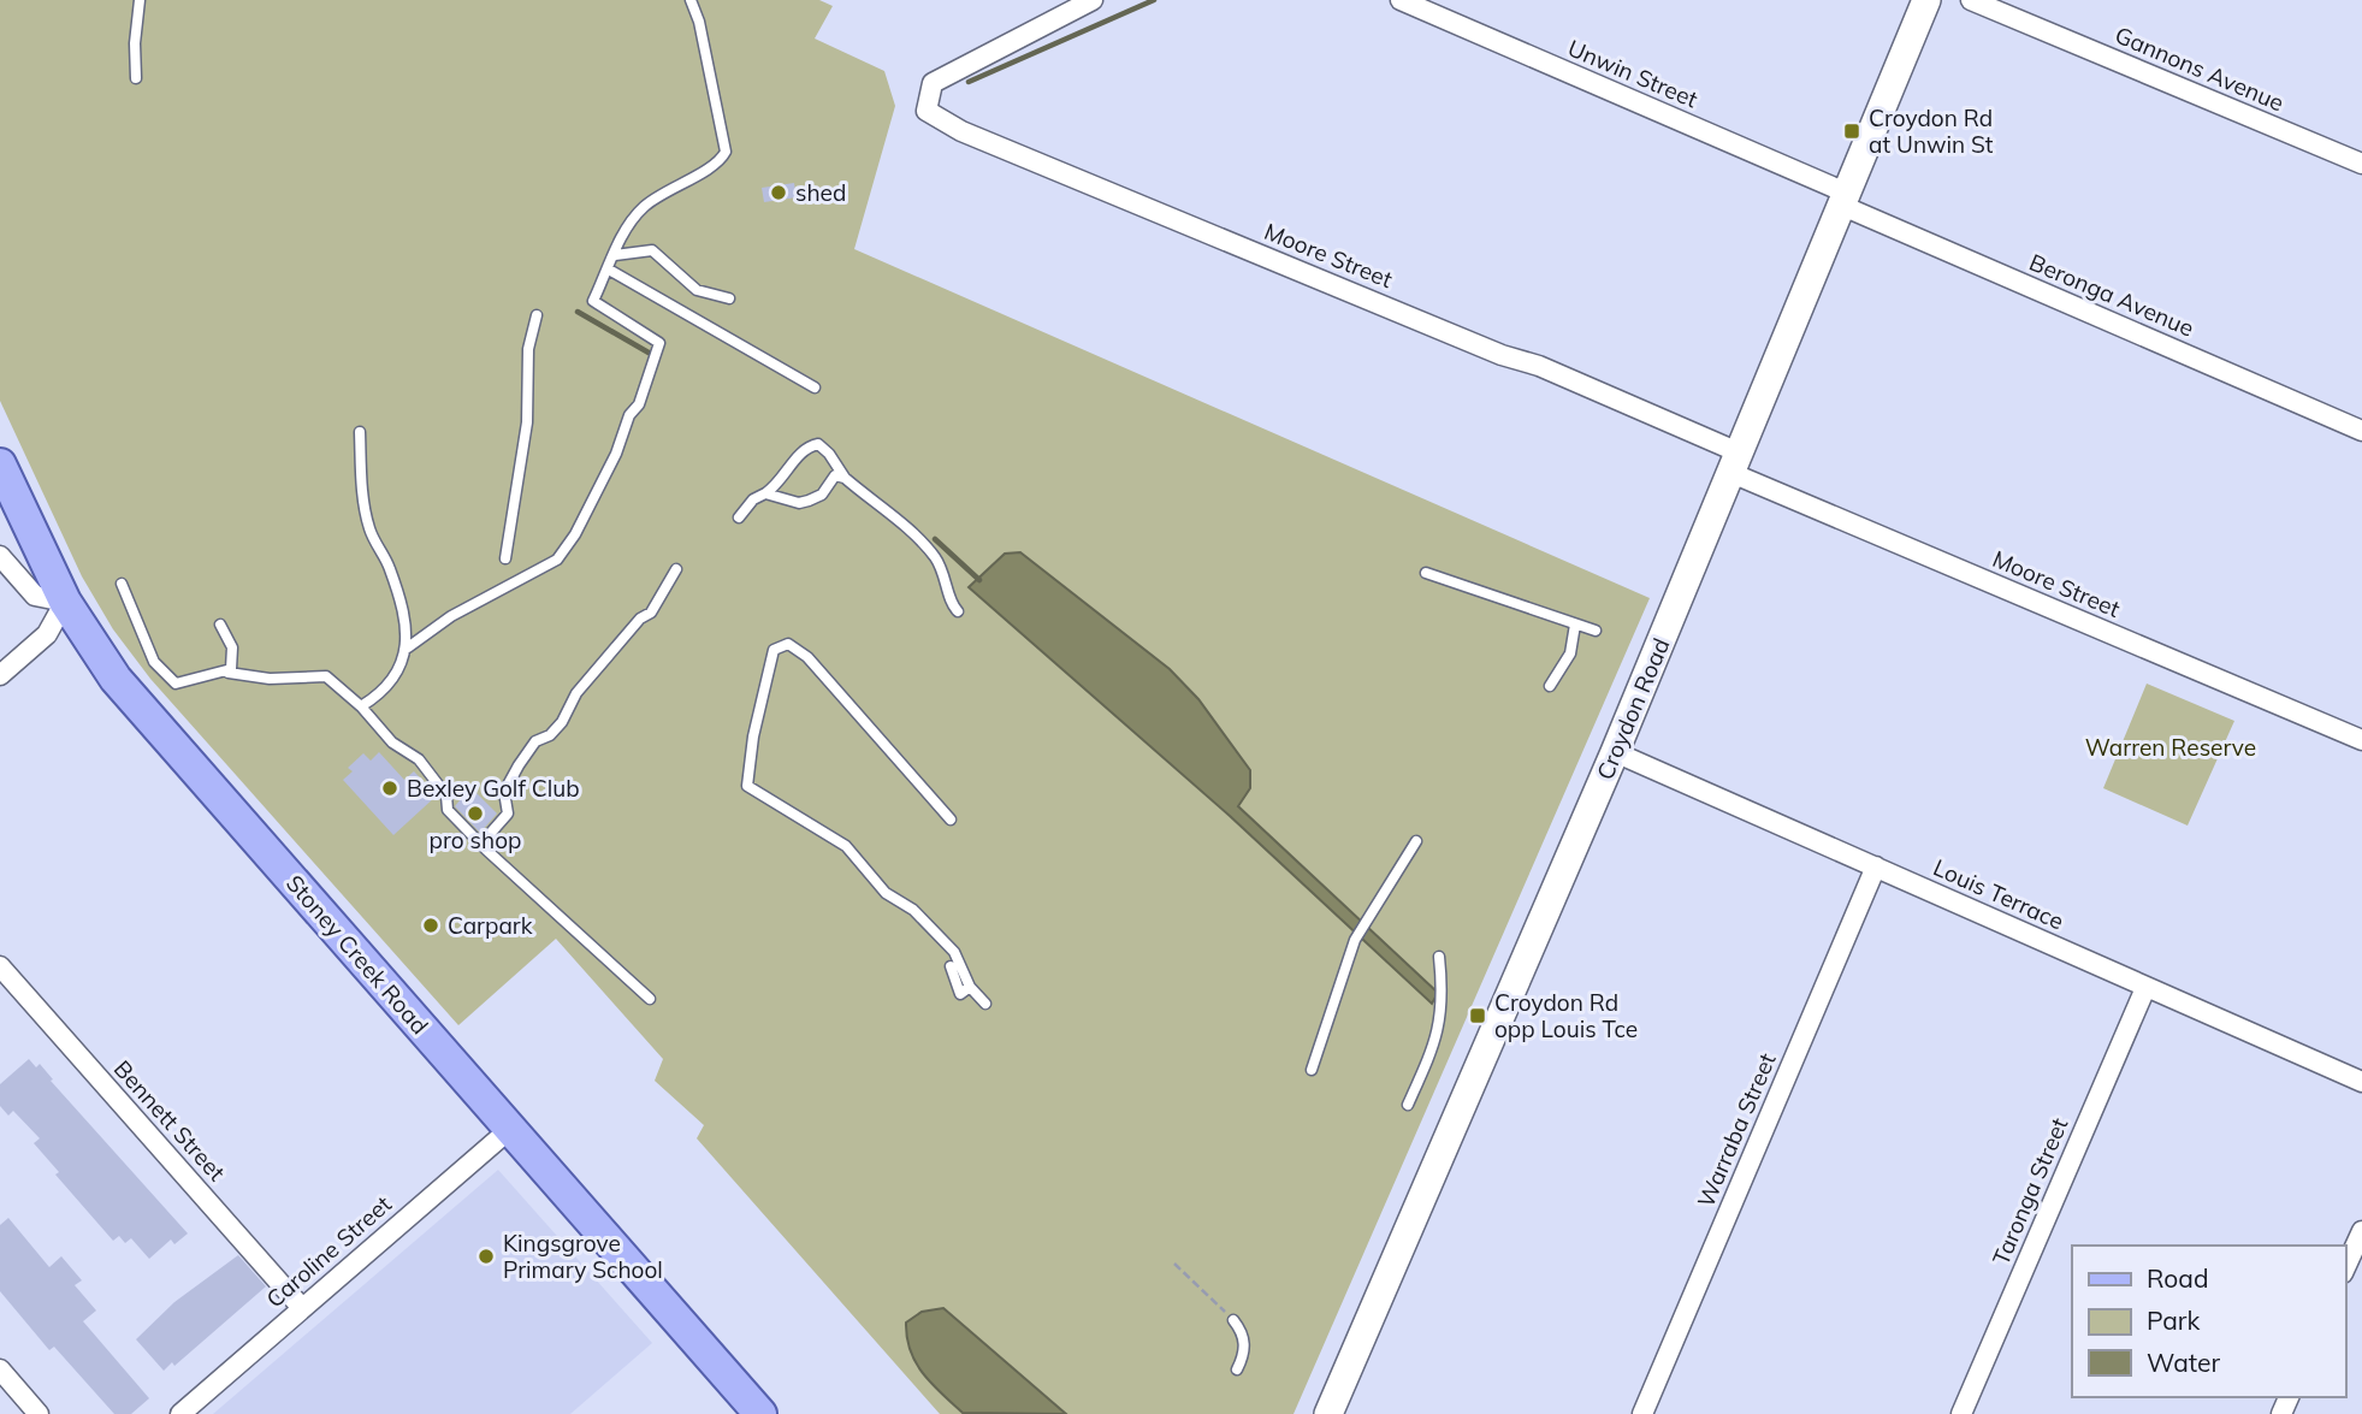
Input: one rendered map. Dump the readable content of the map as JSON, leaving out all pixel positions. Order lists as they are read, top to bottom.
{
  "streets": {
    "main road": ["Croydon Road", "Stoney Creek Road"],
    "street": [
      "Gannons Avenue",
      "Unwin Street",
      "Moore Street",
      "Beronga Avenue",
      "Louis Terrace",
      "Bennett Street",
      "Warraba Street",
      "Taronga Street",
      "Caroline Street"
    ]
  },
  "crossings": [
    ["Unwin Street", "Beronga Avenue"],
    ["Unwin Street", "Croydon Road"],
    ["Moore Street", "Croydon Road"],
    ["Beronga Avenue", "Croydon Road"],
    ["Croydon Road", "Louis Terrace"],
    ["Louis Terrace", "Warraba Street"],
    ["Louis Terrace", "Taronga Street"],
    ["Stoney Creek Road", "Caroline Street"],
    ["Bennett Street", "Caroline Street"]
  ],
  "parks": ["Warren Reserve"],
  "places": {
    "transit": ["Croydon Rd at Unwin St", "Croydon Rd opp Louis Tce"],
    "other": [
      "shed",
      "Bexley Golf Club",
      "pro shop",
      "Carpark",
      "Kingsgrove Primary School"
    ]
  },
  "legend": ["Road", "Park", "Water"]
}
